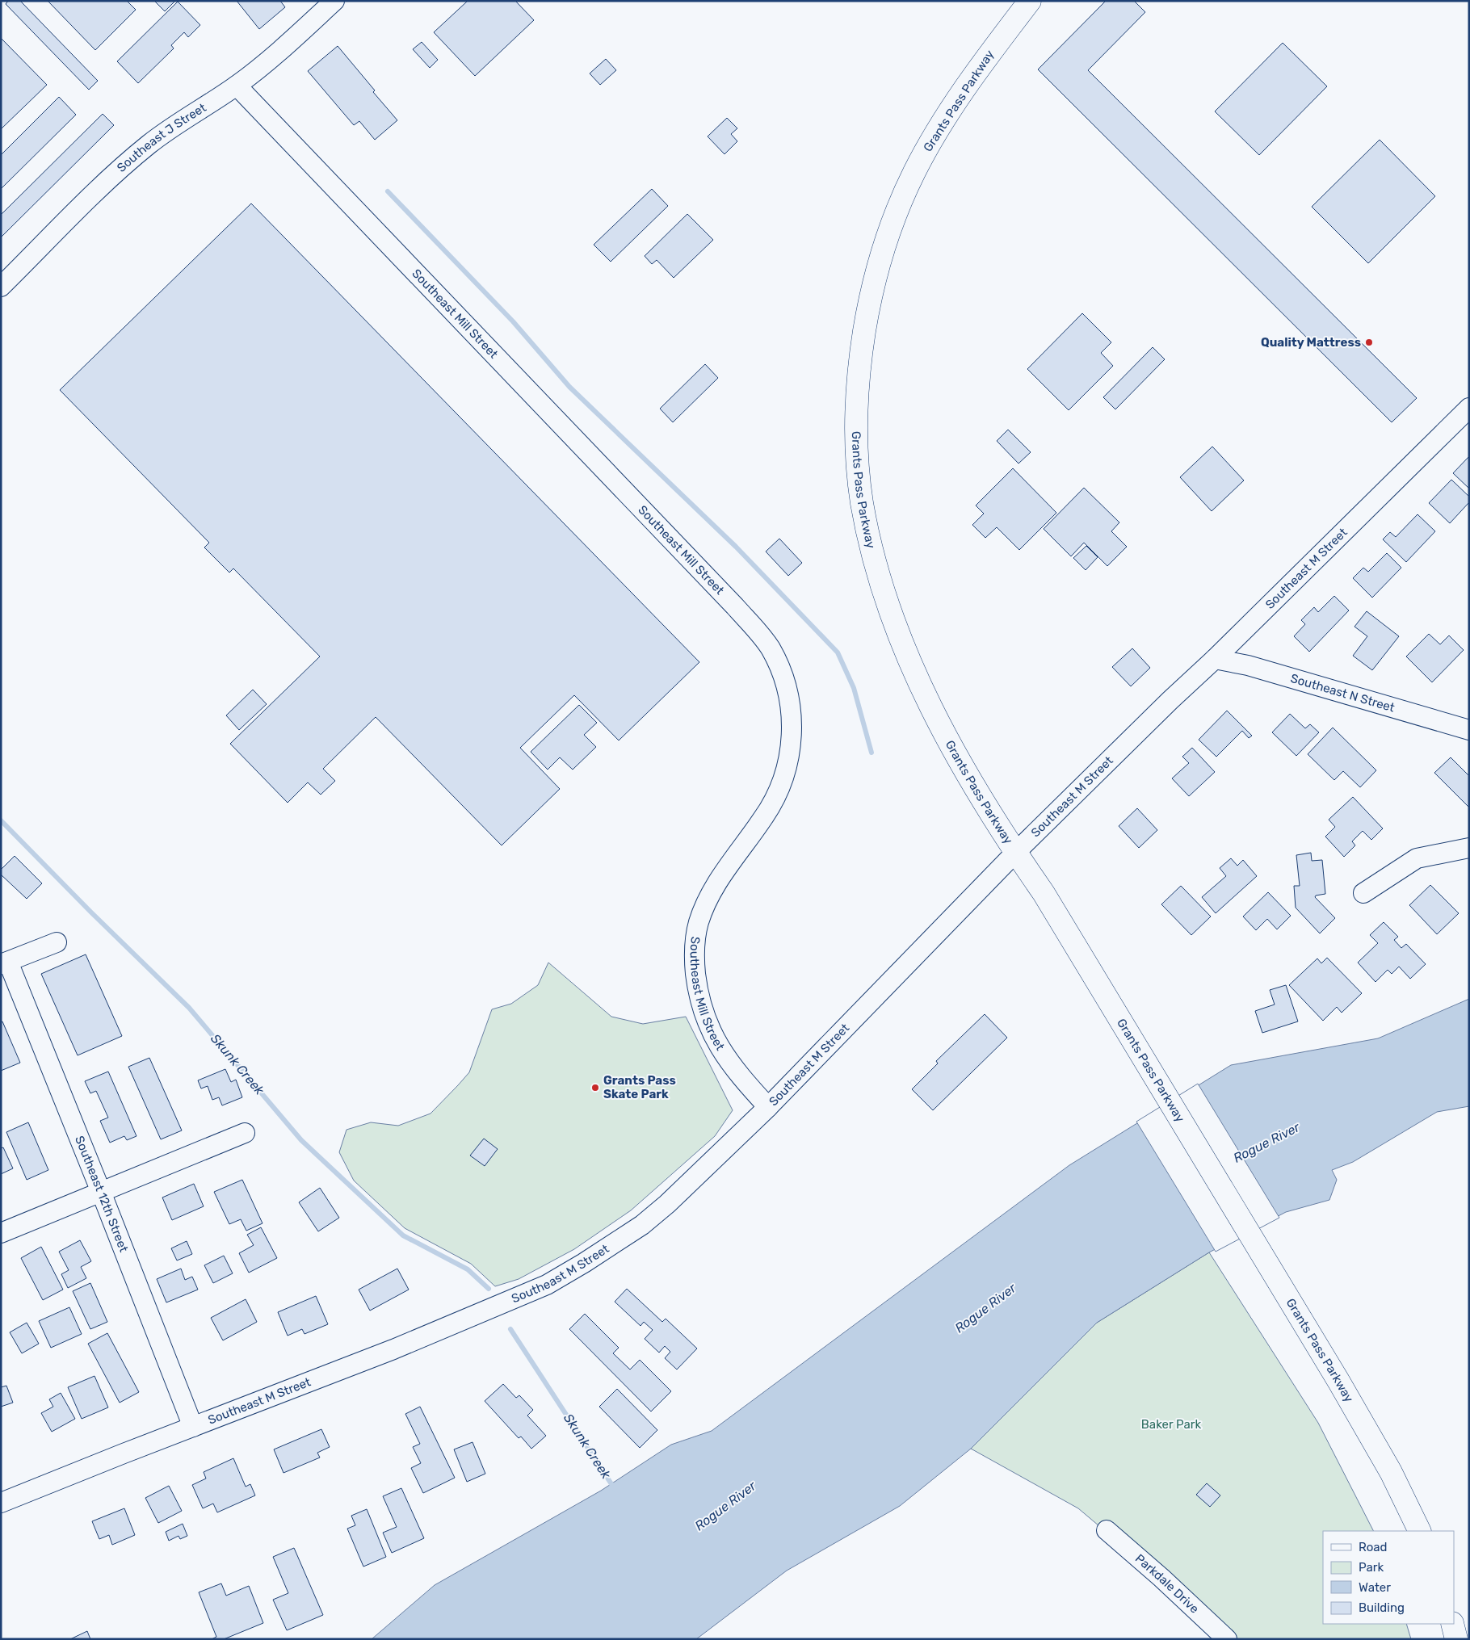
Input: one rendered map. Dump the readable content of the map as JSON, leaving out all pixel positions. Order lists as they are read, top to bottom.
{
  "streets": {
    "highway": ["Grants Pass Parkway"],
    "street": [
      "Southeast J Street",
      "Southeast Mill Street",
      "Southeast M Street",
      "Southeast N Street",
      "Southeast 12th Street",
      "Parkdale Drive"
    ]
  },
  "crossings": [
    ["Grants Pass Parkway", "Southeast M Street"],
    ["Southeast J Street", "Southeast Mill Street"],
    ["Southeast Mill Street", "Southeast M Street"],
    ["Southeast M Street", "Southeast N Street"],
    ["Southeast M Street", "Southeast 12th Street"]
  ],
  "water": ["Skunk Creek", "Rogue River"],
  "parks": ["Baker Park"],
  "places": ["Quality Mattress", "Grants Pass Skate Park"],
  "legend": [
    "Road",
    "Park",
    "Water",
    "Building"
  ]
}
